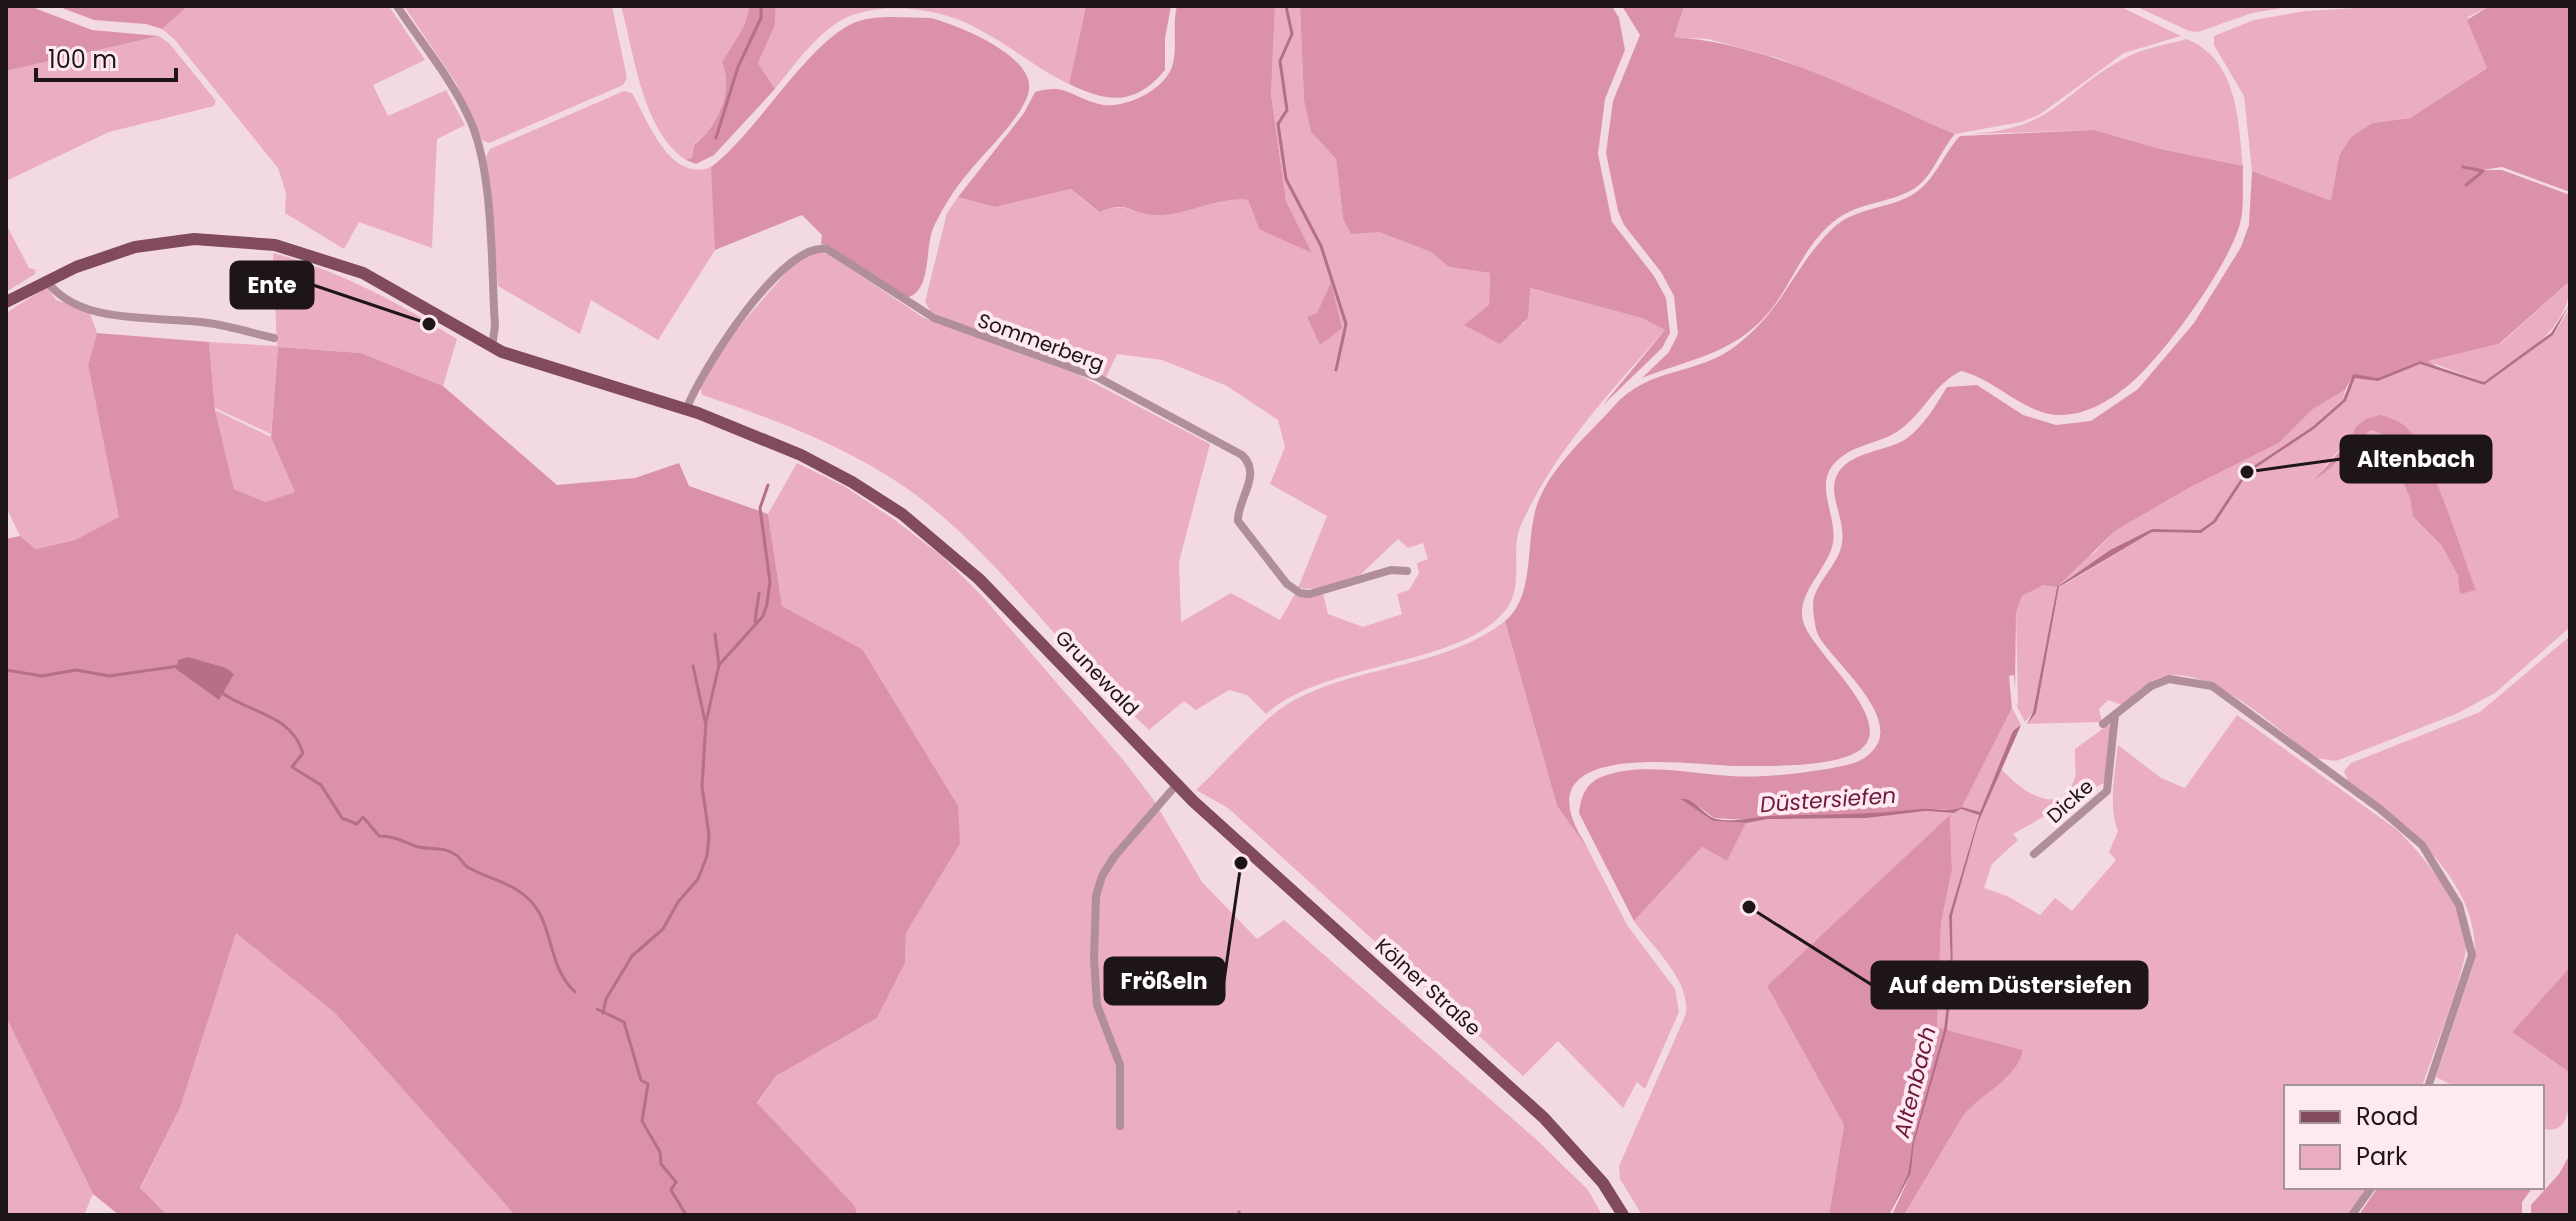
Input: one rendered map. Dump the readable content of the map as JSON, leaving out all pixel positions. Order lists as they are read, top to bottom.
{
  "streets": {
    "main road": ["Grunewald", "Kölner Straße"],
    "street": ["Sommerberg", "Dicke"]
  },
  "crossings": [
    ["Sommerberg", "Grunewald"],
    ["Grunewald", "Kölner Straße"]
  ],
  "water": ["Düstersiefen", "Altenbach"],
  "places": [
    "Ente",
    "Altenbach",
    "Frößeln",
    "Auf dem Düstersiefen"
  ],
  "legend": ["Road", "Park"],
  "scale_bar": "100 m"
}
